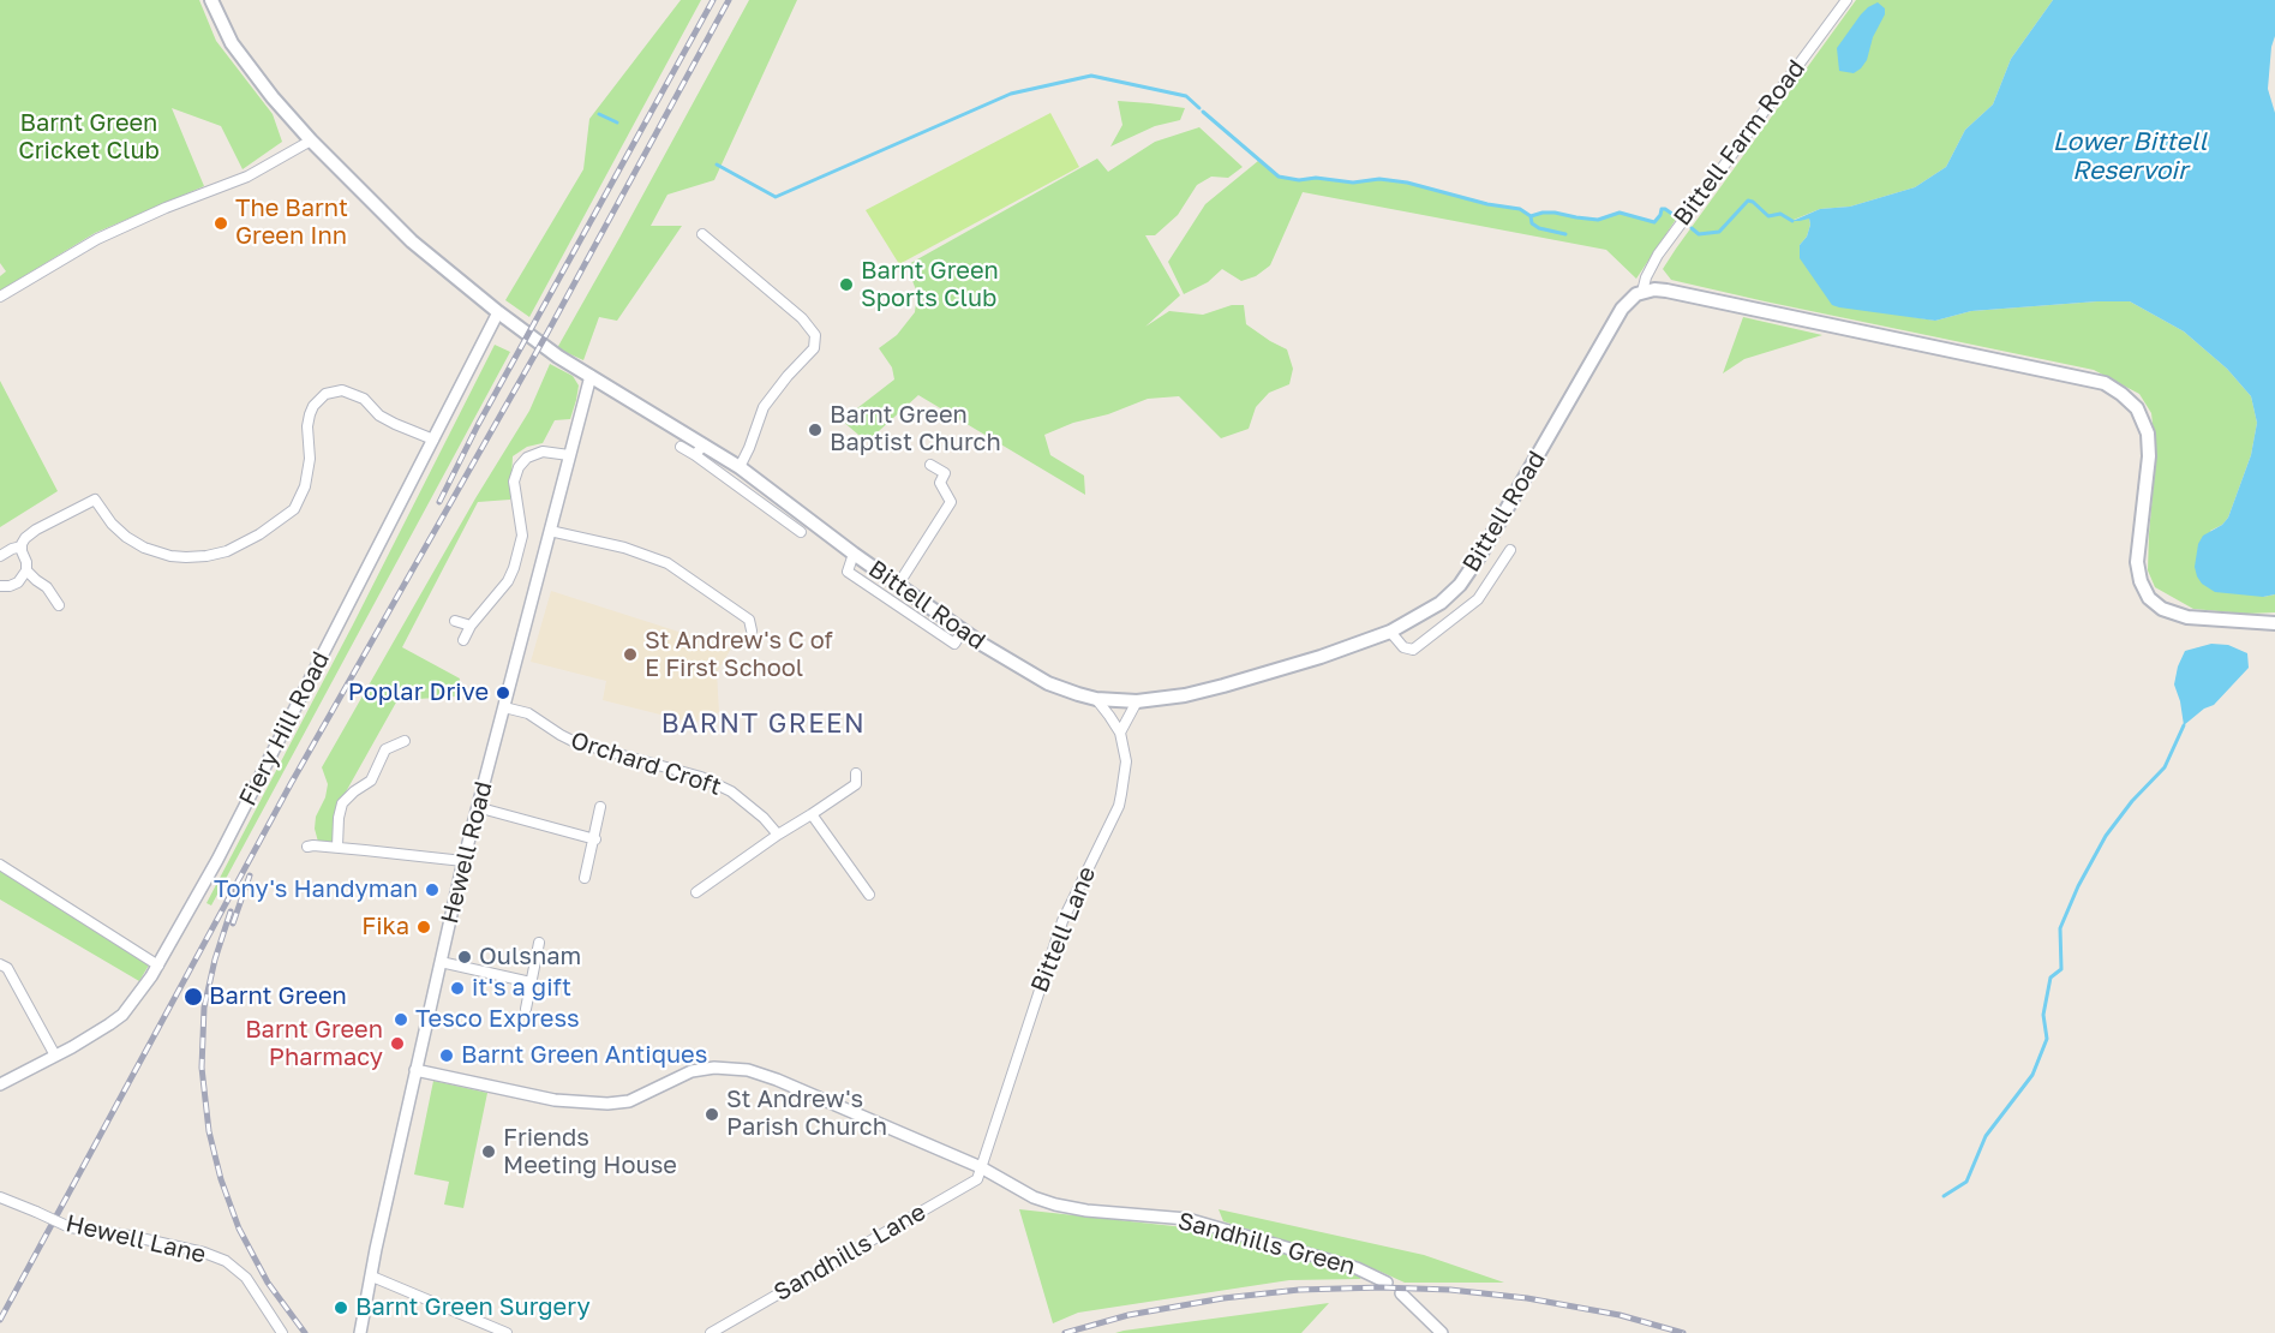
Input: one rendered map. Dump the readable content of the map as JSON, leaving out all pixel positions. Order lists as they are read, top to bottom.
{
  "streets": {
    "main road": ["Bittell Road"],
    "street": [
      "Bittell Farm Road",
      "Fiery Hill Road",
      "Orchard Croft",
      "Hewell Road",
      "Bittell Lane",
      "Hewell Lane",
      "Sandhills Green",
      "Sandhills Lane"
    ]
  },
  "crossings": [
    ["Bittell Farm Road", "Bittell Road"],
    ["Bittell Road", "Fiery Hill Road"],
    ["Bittell Road", "Hewell Road"],
    ["Bittell Road", "Bittell Lane"],
    ["Orchard Croft", "Hewell Road"],
    ["Hewell Road", "Sandhills Green"],
    ["Bittell Lane", "Sandhills Green"],
    ["Bittell Lane", "Sandhills Lane"],
    ["Sandhills Green", "Sandhills Lane"]
  ],
  "districts": ["BARNT GREEN"],
  "water": ["Lower Bittell Reservoir"],
  "parks": ["Barnt Green Cricket Club"],
  "places": [
    "The Barnt Green Inn",
    "Barnt Green Sports Club",
    "Barnt Green Baptist Church",
    "St Andrew's C of E First School",
    "Poplar Drive",
    "Tony's Handyman",
    "Fika",
    "Oulsnam",
    "it's a gift",
    "Barnt Green",
    "Tesco Express",
    "Barnt Green Pharmacy",
    "Barnt Green Antiques",
    "St Andrew's Parish Church",
    "Friends Meeting House",
    "Barnt Green Surgery"
  ]
}
